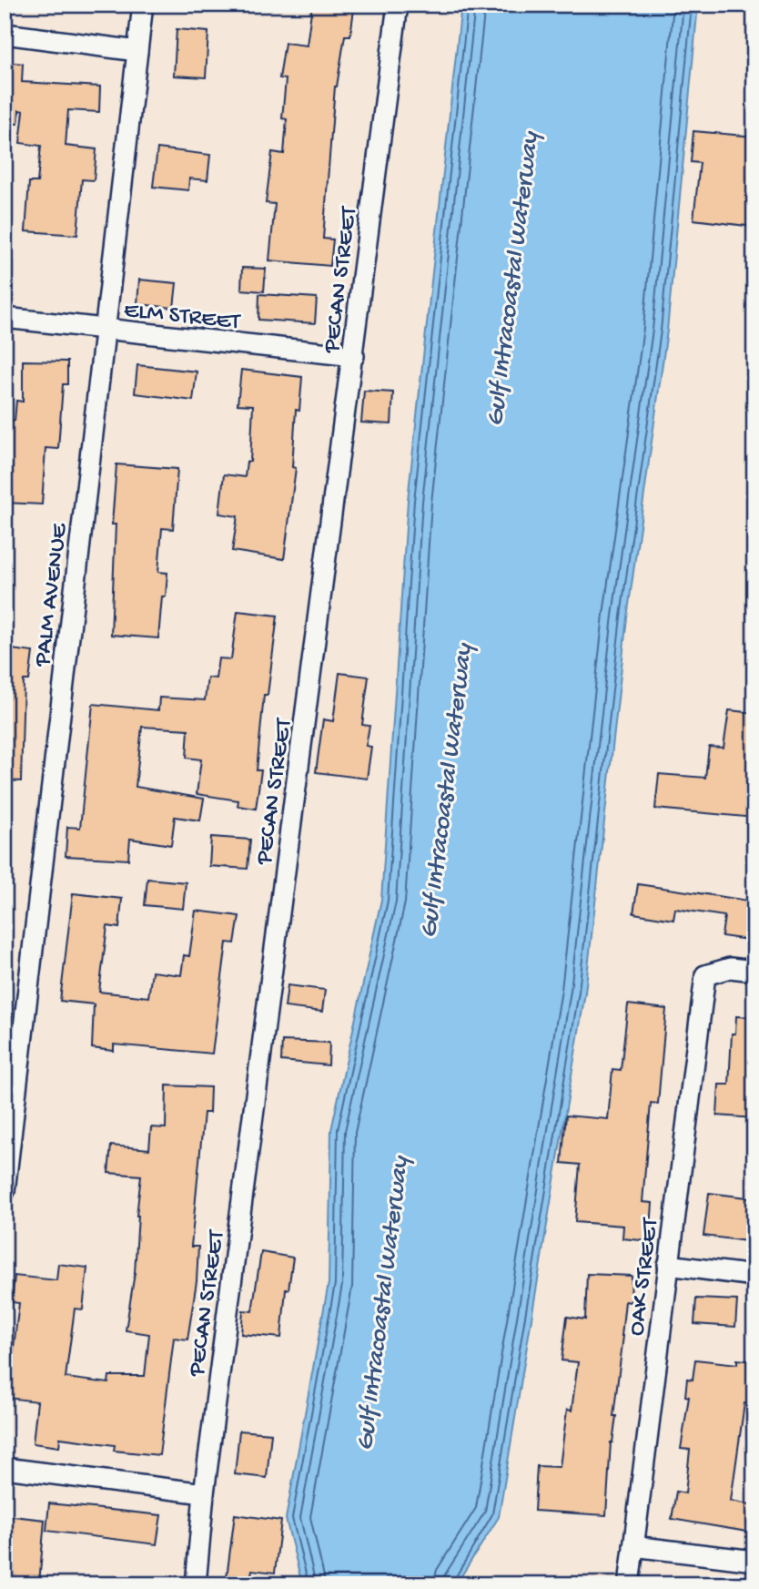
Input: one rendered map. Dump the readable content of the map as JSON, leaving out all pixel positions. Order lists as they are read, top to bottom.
{
  "streets": {
    "street": [
      "PECAN STREET",
      "ELM STREET",
      "PALM AVENUE",
      "OAK STREET"
    ]
  },
  "crossings": [
    ["PECAN STREET", "ELM STREET"],
    ["ELM STREET", "PALM AVENUE"]
  ],
  "water": ["Gulf Intracoastal Waterway"]
}
